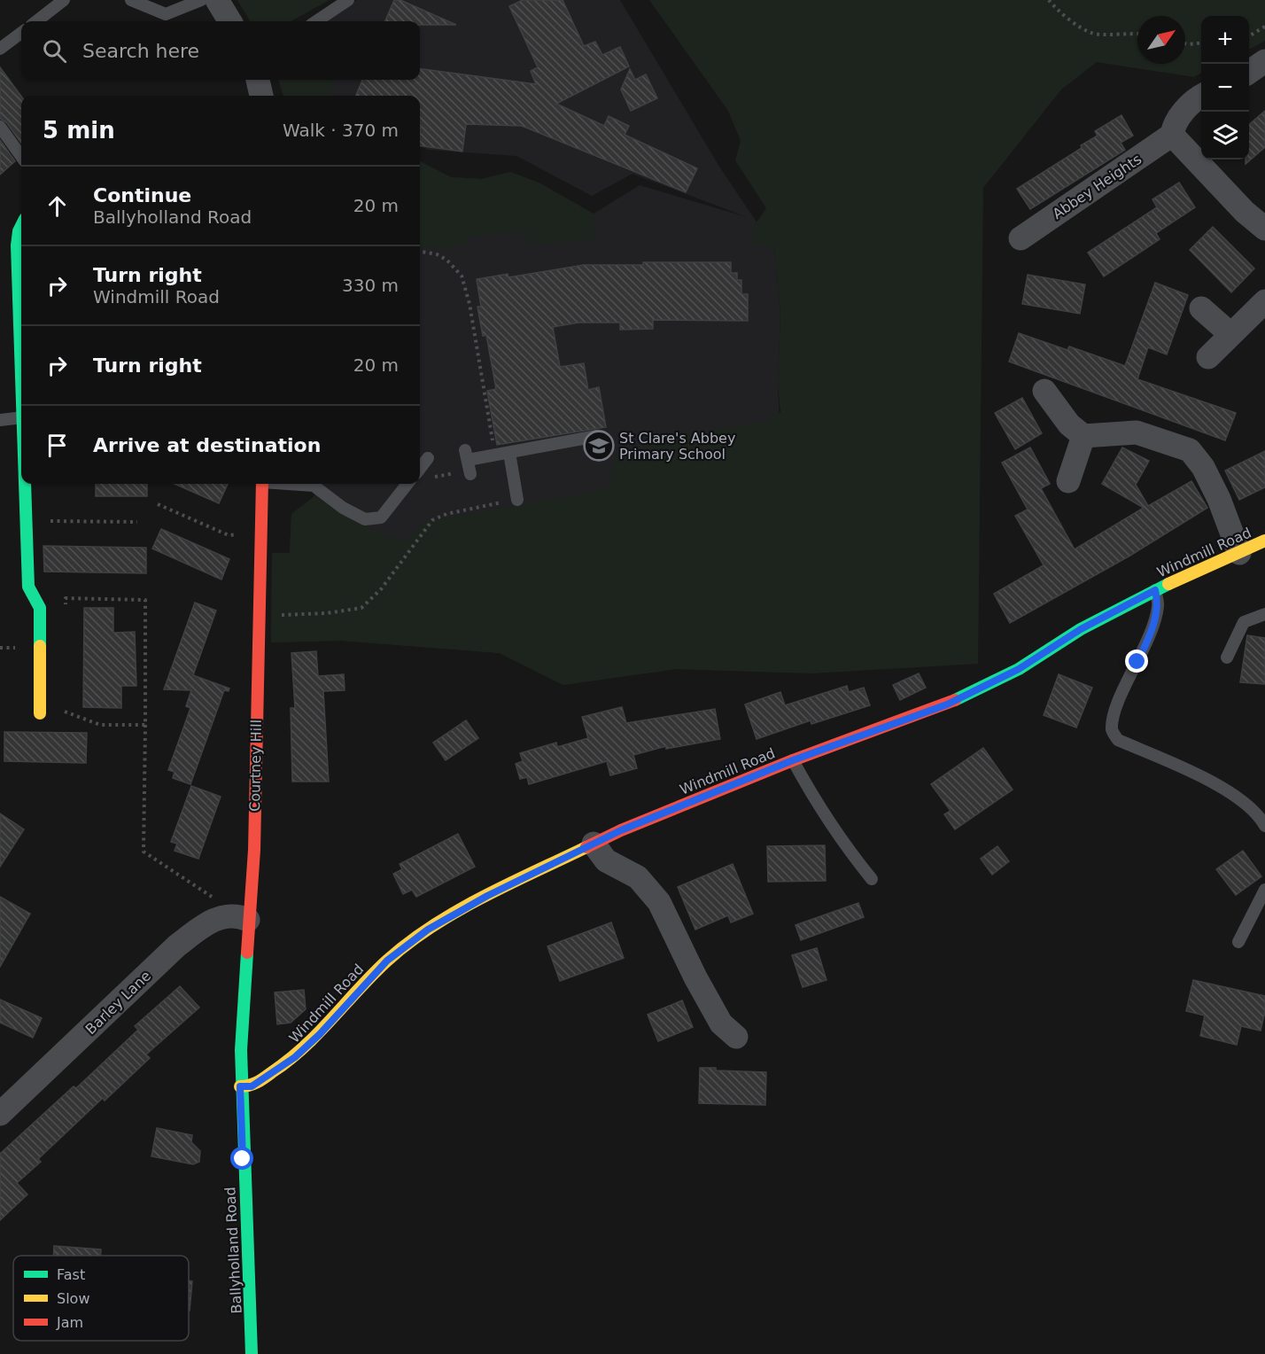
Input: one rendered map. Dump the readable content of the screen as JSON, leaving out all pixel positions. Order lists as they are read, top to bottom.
{
  "streets": {
    "street": [
      "Abbey Heights",
      "Windmill Road",
      "Courtney Hill",
      "Barley Lane",
      "Ballyholland Road"
    ]
  },
  "crossings": [
    ["Windmill Road", "Ballyholland Road"],
    ["Courtney Hill", "Barley Lane"],
    ["Courtney Hill", "Ballyholland Road"]
  ],
  "places": {
    "school or university": ["St Clare's Abbey Primary School"]
  },
  "legend": ["Fast", "Slow", "Jam"],
  "north": "top right",
  "page": {
    "map_buttons": ["+", "−"],
    "search": "Search here",
    "heading": ["5 min", "Walk · 370 m"],
    "list": [
      ["Continue", "Ballyholland Road", "20 m"],
      ["Turn right", "Windmill Road", "330 m"],
      ["Turn right", "20 m"],
      "Arrive at destination"
    ]
  }
}
